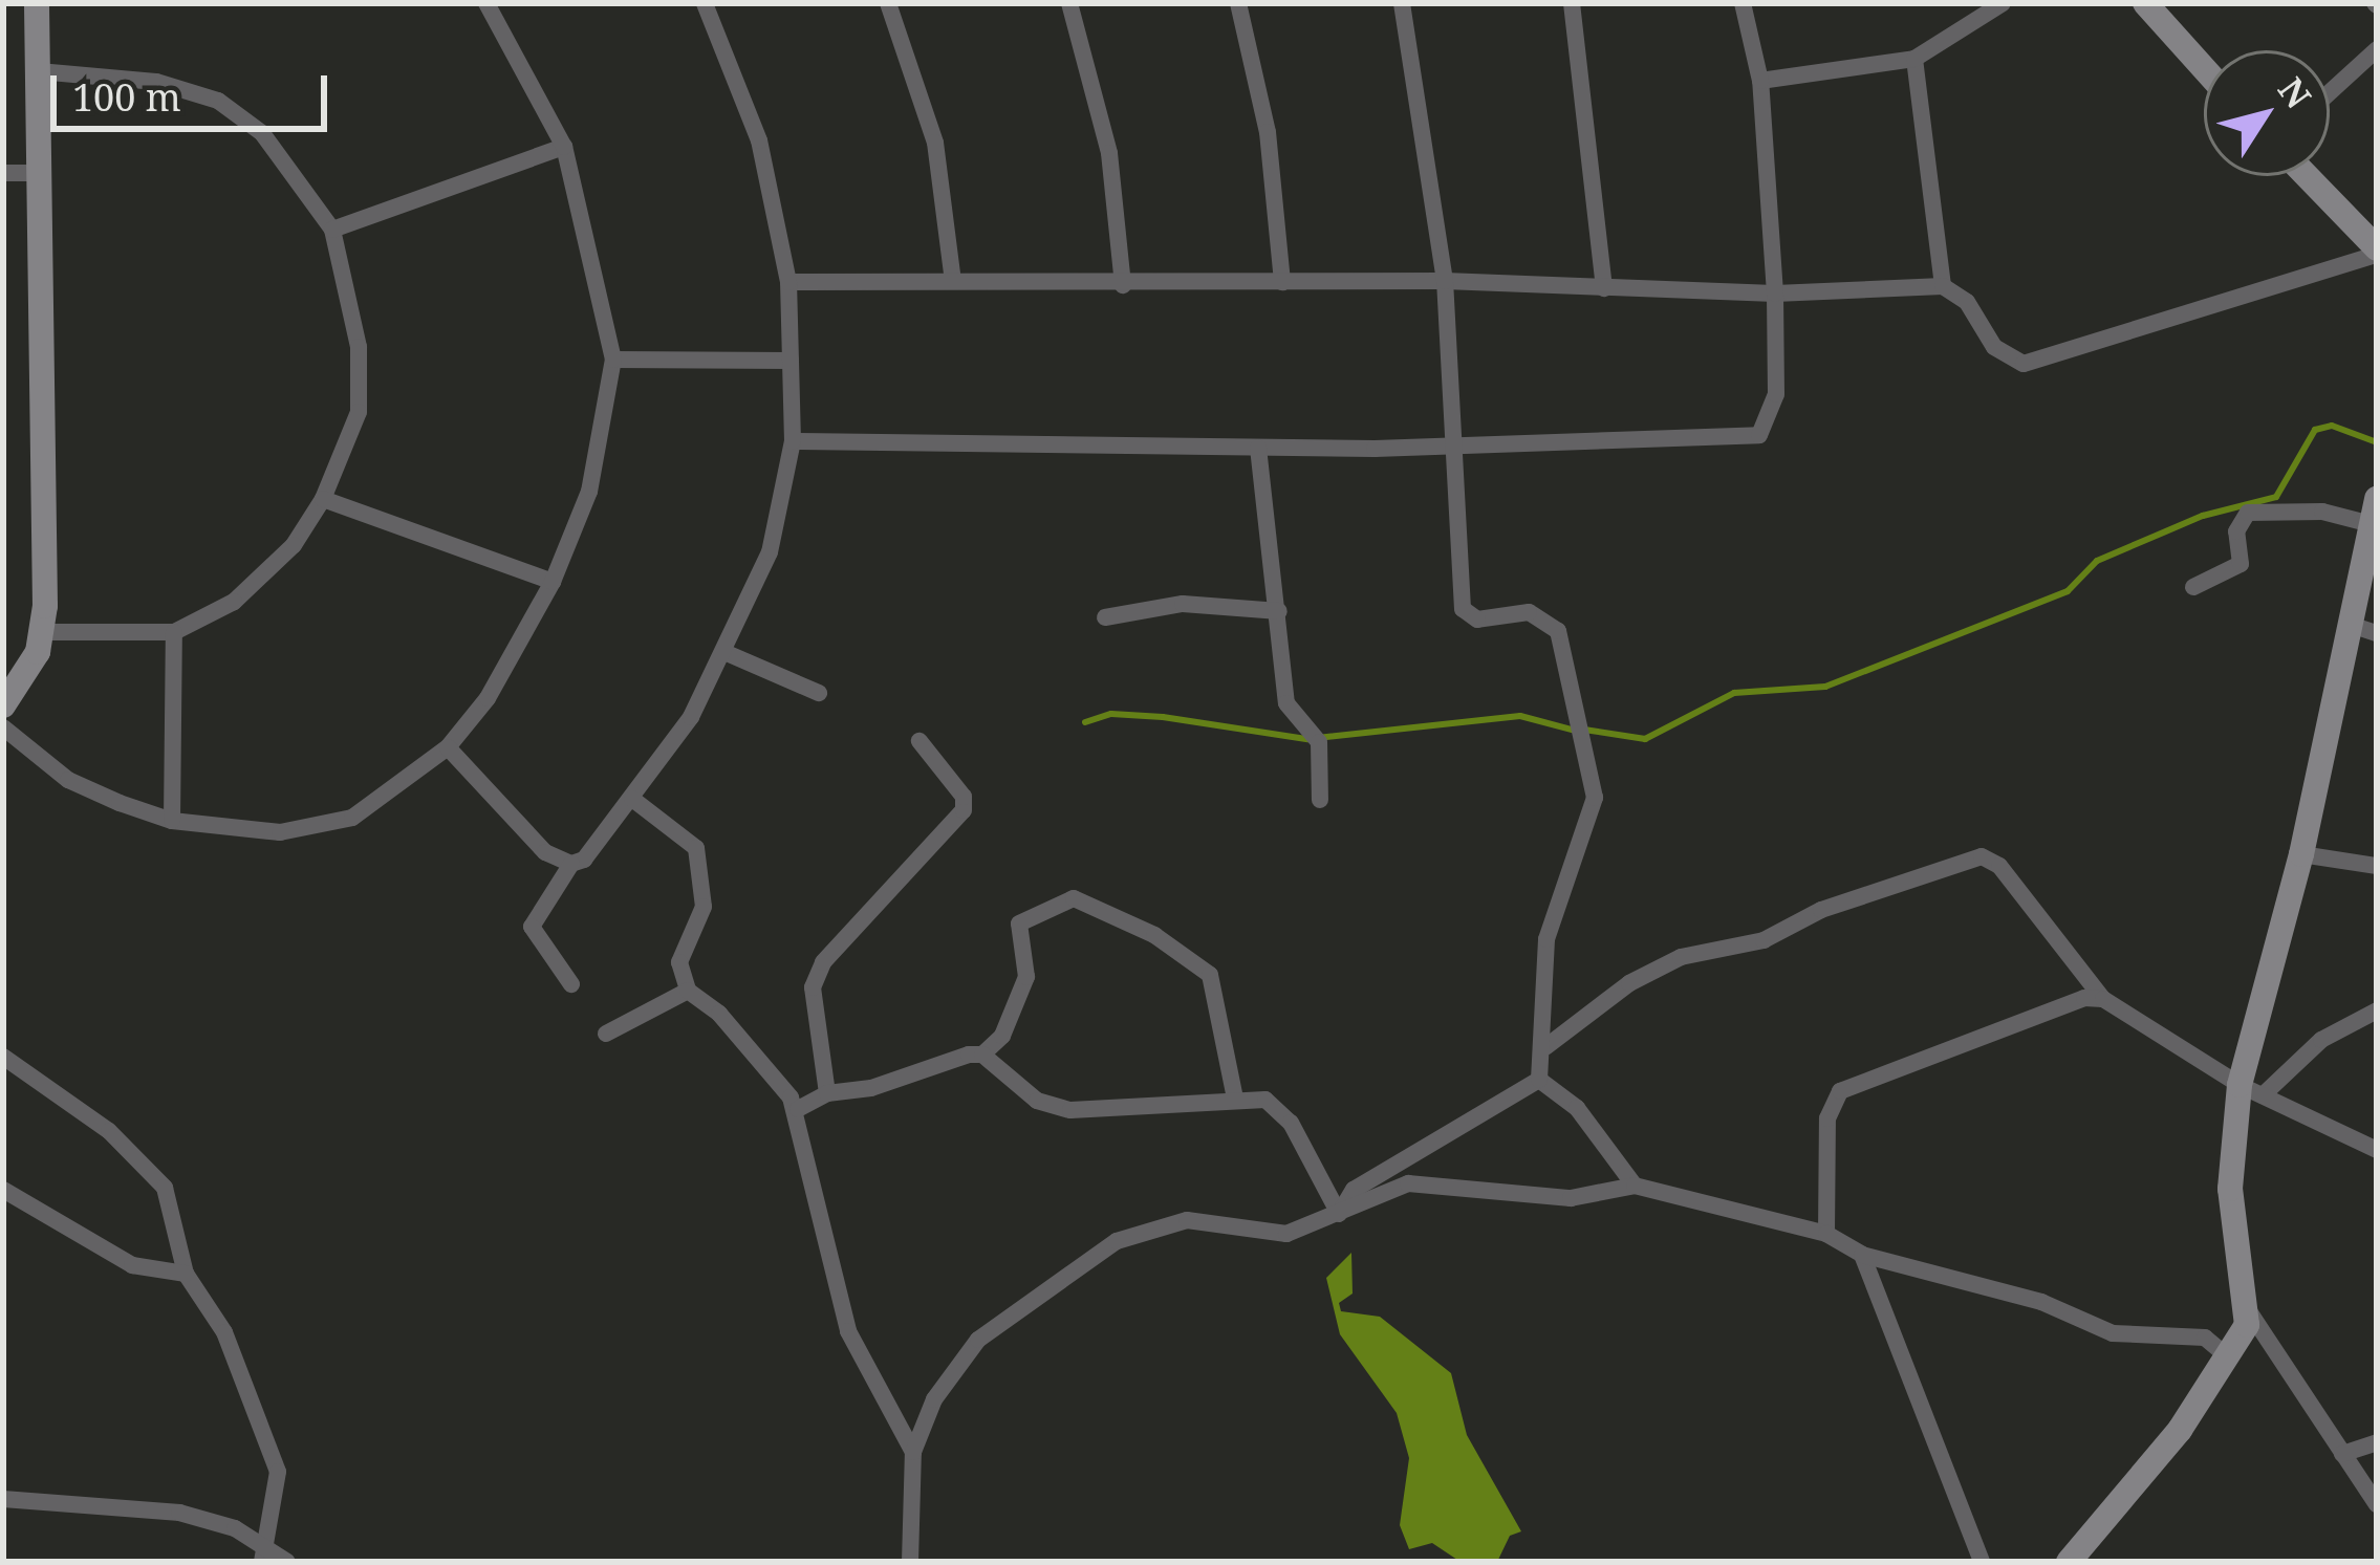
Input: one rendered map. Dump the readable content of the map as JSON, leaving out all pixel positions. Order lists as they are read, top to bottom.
{
  "scale_bar": "100 m",
  "north": "top right"
}
